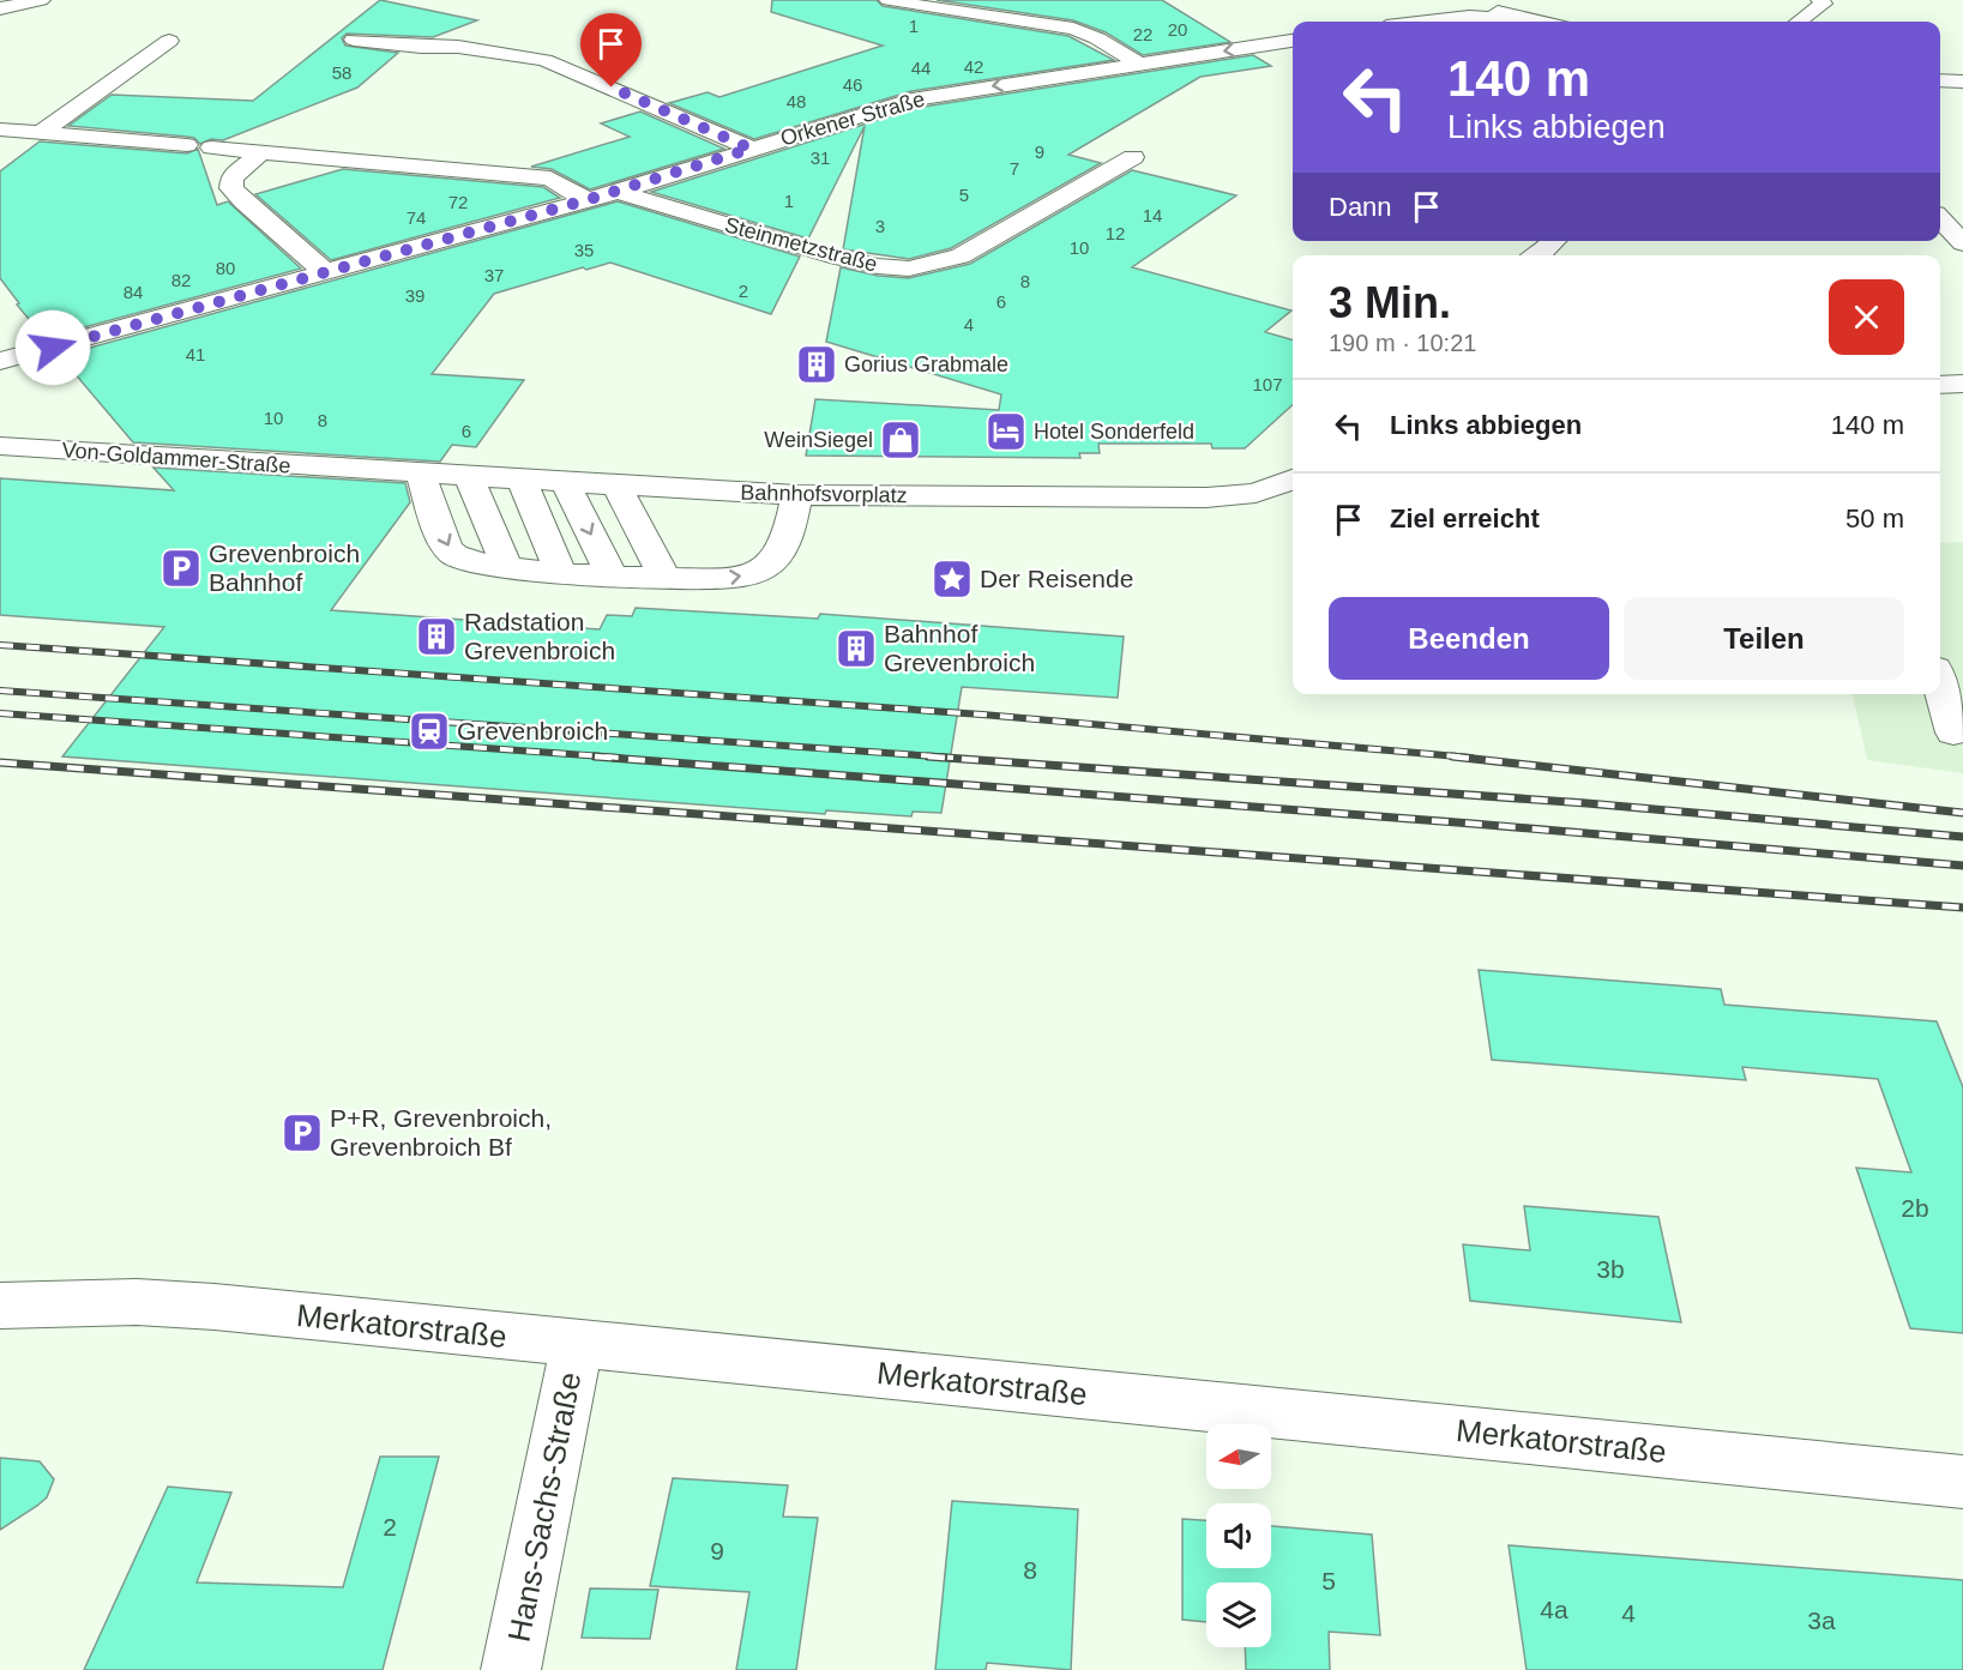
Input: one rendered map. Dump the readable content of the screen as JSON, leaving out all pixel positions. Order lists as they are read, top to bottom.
{
  "streets": {
    "street": [
      "Orkener Straße",
      "Steinmetzstraße",
      "Von-Goldammer-Straße",
      "Bahnhofsvorplatz",
      "Merkatorstraße",
      "Hans-Sachs-Straße"
    ]
  },
  "crossings": [
    ["Orkener Straße", "Steinmetzstraße"],
    ["Von-Goldammer-Straße", "Bahnhofsvorplatz"],
    ["Merkatorstraße", "Hans-Sachs-Straße"]
  ],
  "one_way": ["Orkener Straße"],
  "places": {
    "building": ["Gorius Grabmale", "Radstation Grevenbroich", "Bahnhof Grevenbroich"],
    "hotel": ["Hotel Sonderfeld"],
    "shop": ["WeinSiegel"],
    "parking": ["Grevenbroich Bahnhof", "P+R, Grevenbroich, Grevenbroich Bf"],
    "place": ["Der Reisende"],
    "station": ["Grevenbroich"]
  },
  "house_numbers": [
    "1",
    "20",
    "22",
    "42",
    "44",
    "58",
    "46",
    "48",
    "9",
    "31",
    "7",
    "5",
    "1",
    "72",
    "14",
    "74",
    "3",
    "12",
    "10",
    "35",
    "80",
    "37",
    "82",
    "8",
    "2",
    "84",
    "39",
    "6",
    "4",
    "41",
    "107",
    "10",
    "8",
    "6",
    "2b",
    "3b",
    "2",
    "9",
    "8",
    "5",
    "4a",
    "4",
    "3a"
  ],
  "north": "left",
  "page": {
    "turn": ["140 m", "Links abbiegen"],
    "then": "Dann",
    "heading": ["3 Min.", "190 m · 10:21"],
    "list": [
      {
        "name": "Links abbiegen",
        "value": "140 m"
      },
      {
        "name": "Ziel erreicht",
        "value": "50 m"
      }
    ],
    "buttons": ["Beenden", "Teilen"]
  }
}
